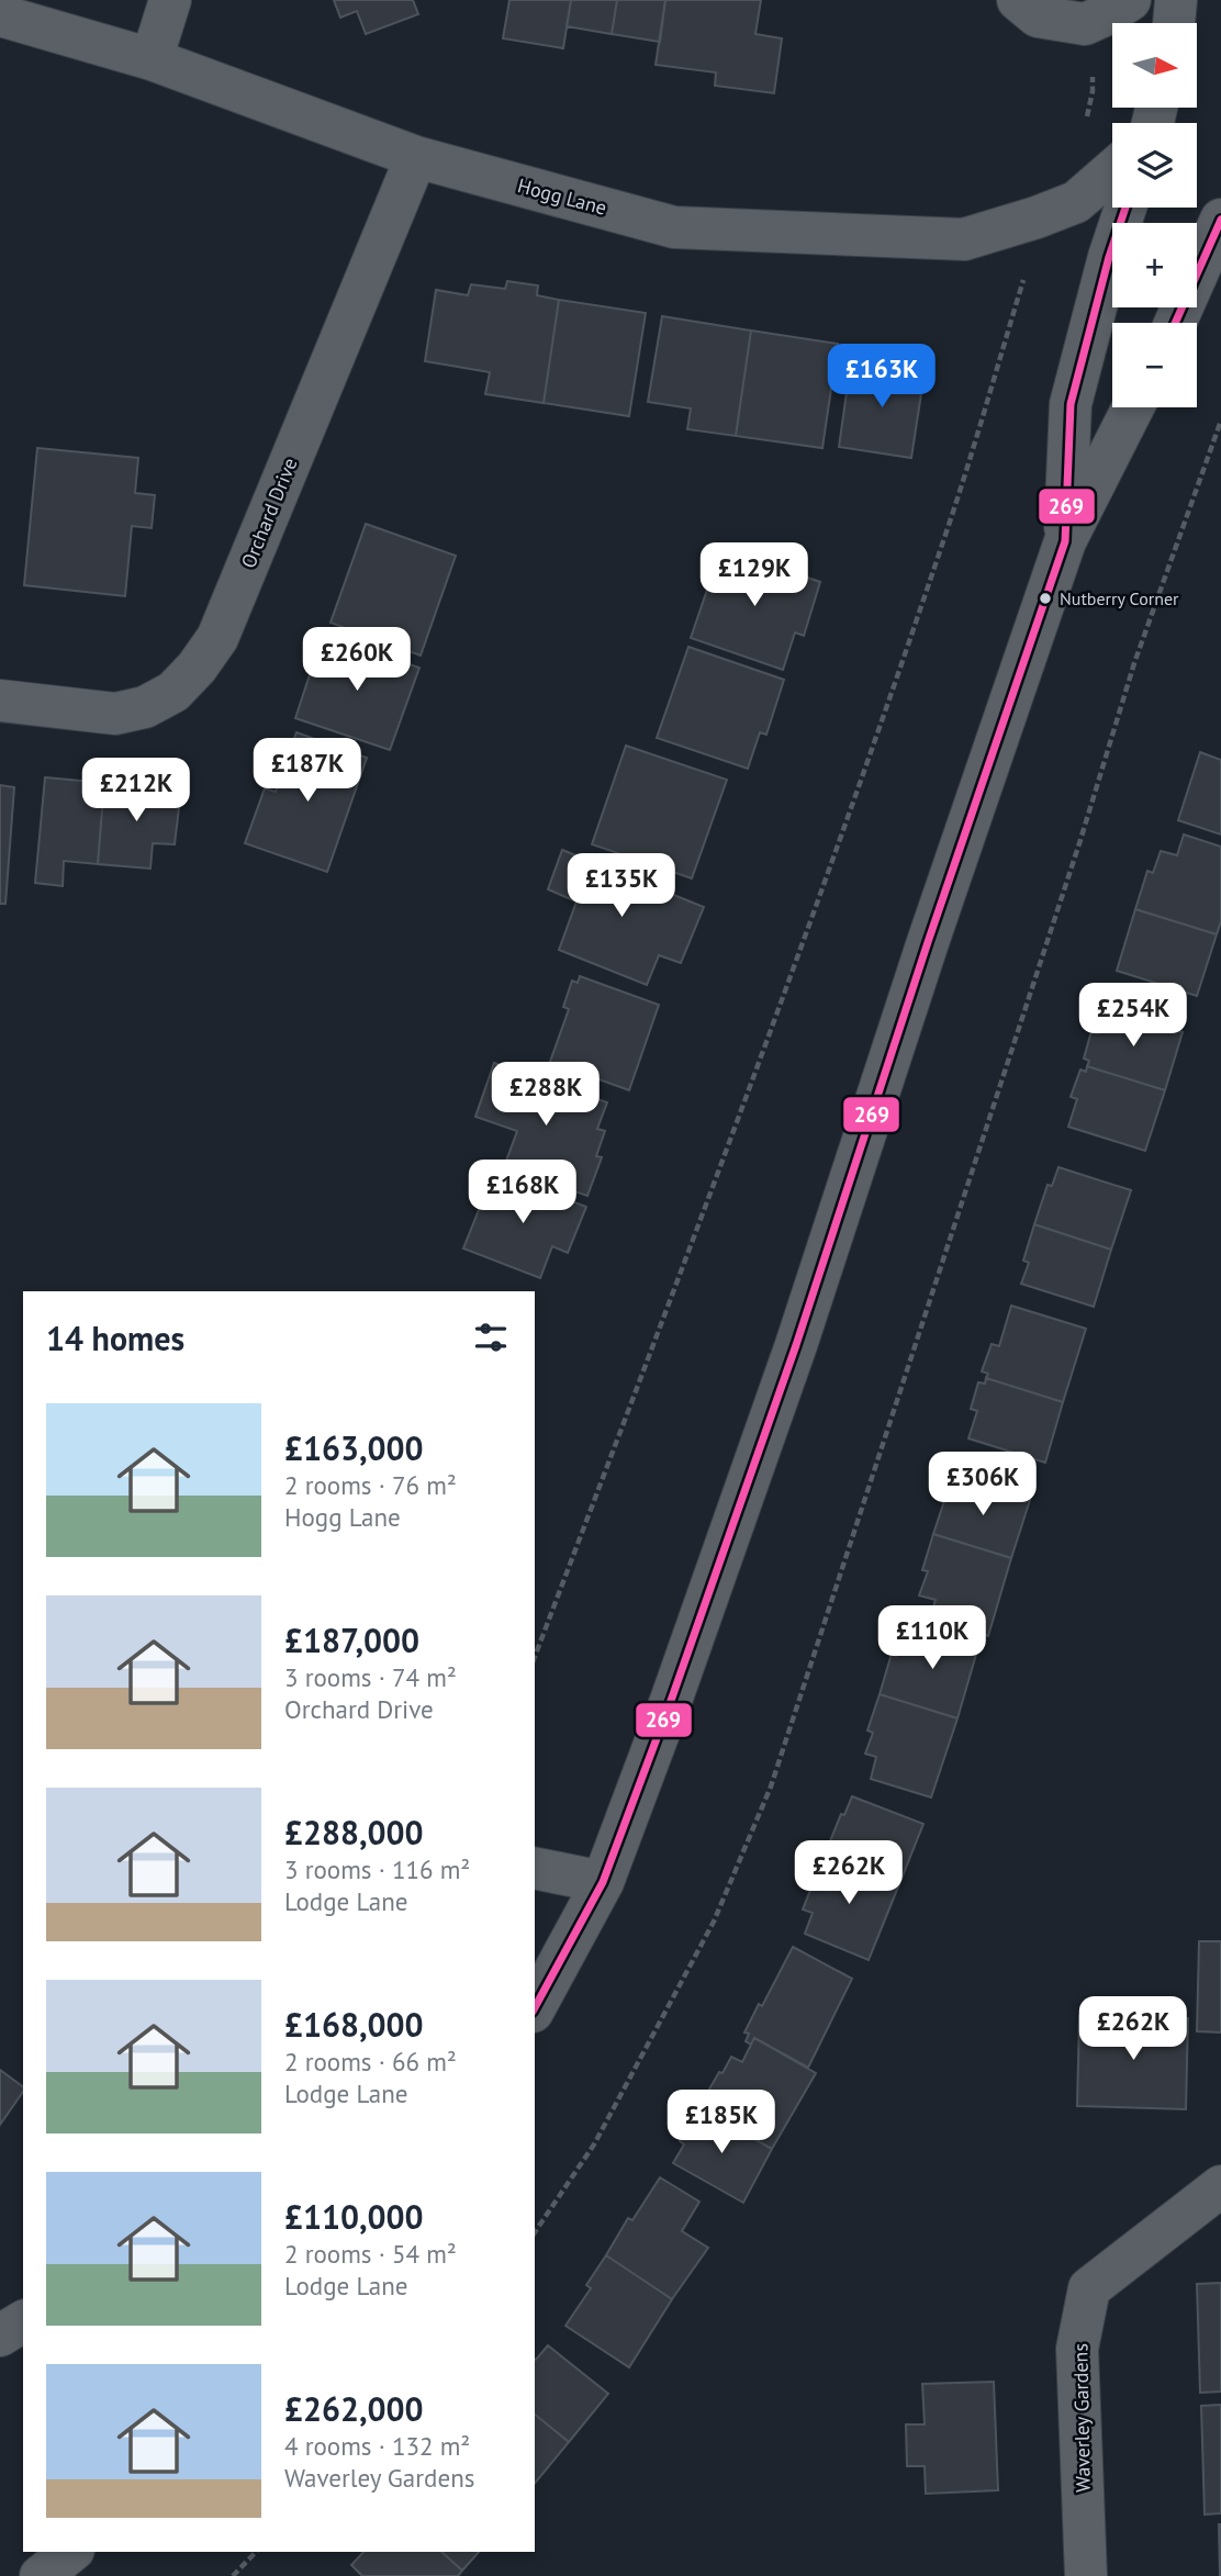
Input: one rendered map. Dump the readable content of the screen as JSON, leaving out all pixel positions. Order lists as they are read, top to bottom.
{
  "streets": {
    "street": ["Hogg Lane", "Orchard Drive", "Waverley Gardens"]
  },
  "crossings": [
    ["Hogg Lane", "Orchard Drive"]
  ],
  "places": ["Nutberry Corner"],
  "lines": ["transit line 269"],
  "north": "right",
  "page": {
    "map_buttons": ["+", "−"],
    "price": [
      "£163K",
      "£129K",
      "£260K",
      "£187K",
      "£212K",
      "£135K",
      "£254K",
      "£288K",
      "£168K",
      "£306K",
      "£110K",
      "£262K",
      "£262K",
      "£185K"
    ],
    "heading": "14 homes",
    "list": [
      {
        "name": "£163,000",
        "note": "2 rooms · 76 m² · Hogg Lane"
      },
      {
        "name": "£187,000",
        "note": "3 rooms · 74 m² · Orchard Drive"
      },
      {
        "name": "£288,000",
        "note": "3 rooms · 116 m² · Lodge Lane"
      },
      {
        "name": "£168,000",
        "note": "2 rooms · 66 m² · Lodge Lane"
      },
      {
        "name": "£110,000",
        "note": "2 rooms · 54 m² · Lodge Lane"
      },
      {
        "name": "£262,000",
        "note": "4 rooms · 132 m² · Waverley Gardens"
      }
    ]
  }
}
